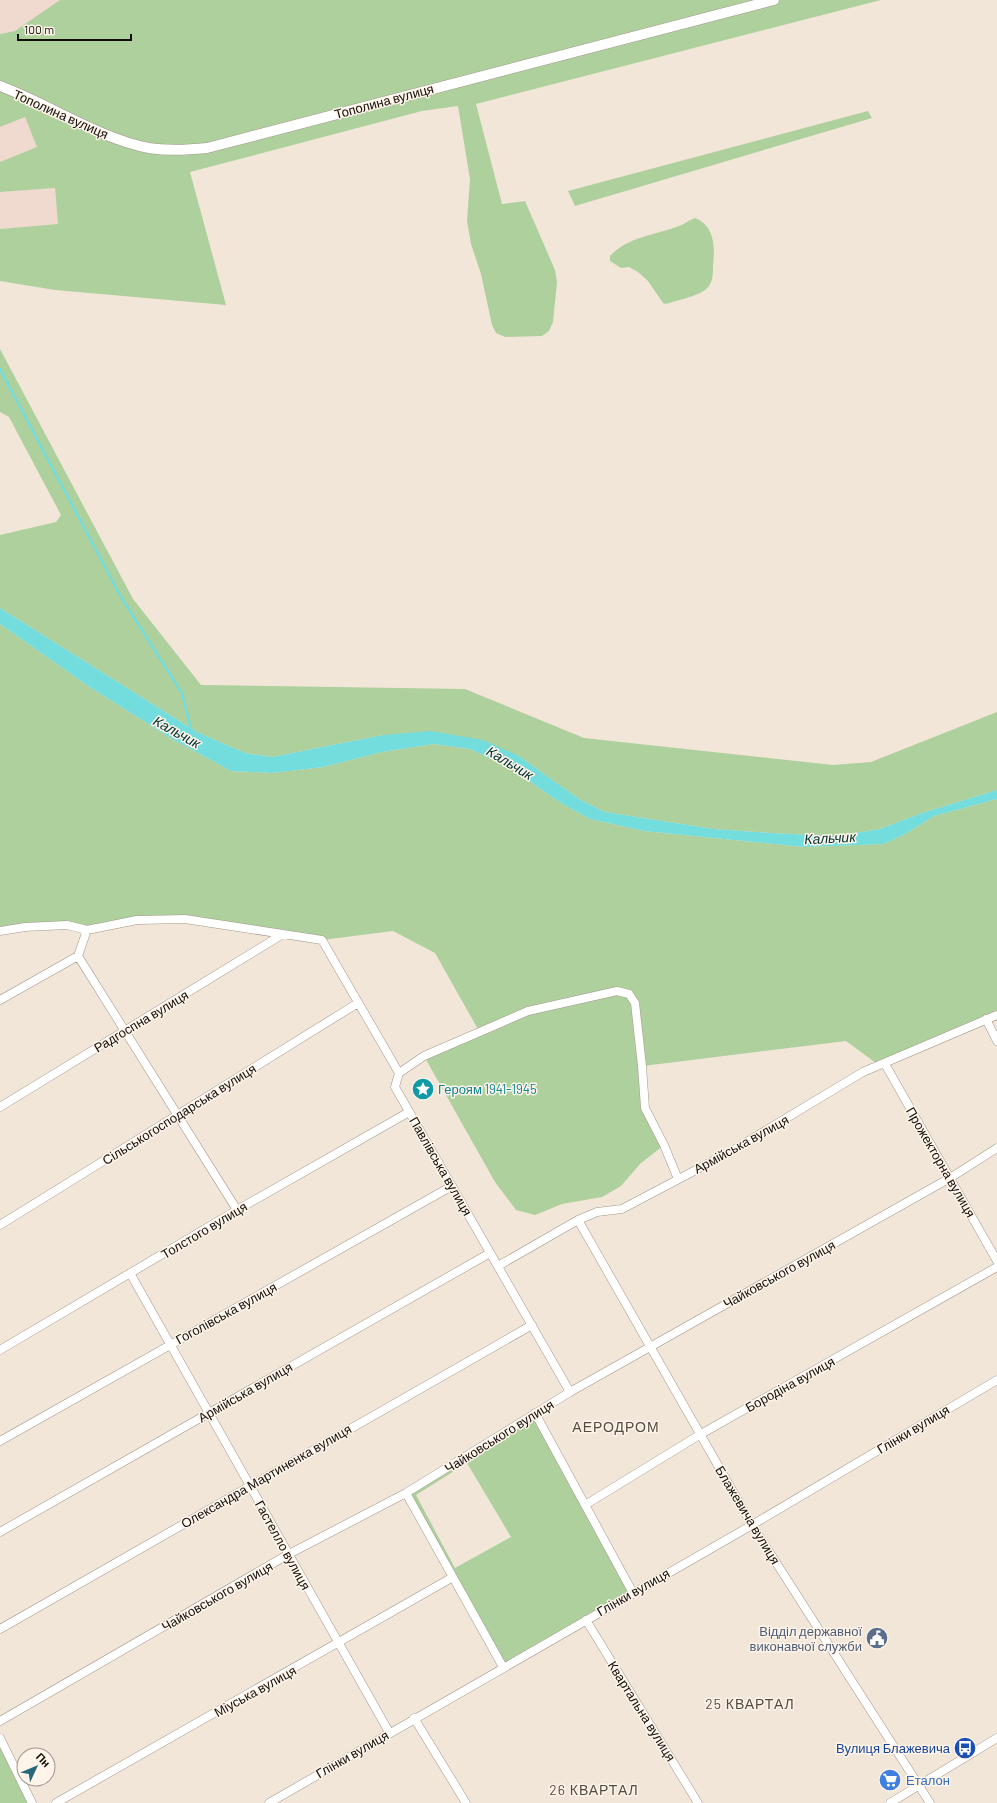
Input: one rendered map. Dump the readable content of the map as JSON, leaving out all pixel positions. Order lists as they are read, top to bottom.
{
  "streets": {
    "main road": ["Тополина вулиця"],
    "street": [
      "Радгоспна вулиця",
      "Сільськогосподарська вулиця",
      "Армійська вулиця",
      "Прожекторна вулиця",
      "Павлівська вулиця",
      "Толстого вулиця",
      "Чайковського вулиця",
      "Гоголівська вулиця",
      "Бородіна вулиця",
      "Глінки вулиця",
      "Олександра Мартиненка вулиця",
      "Блажевича вулиця",
      "Гастелло вулиця",
      "Міуська вулиця",
      "Квартальна вулиця"
    ]
  },
  "crossings": [
    ["Армійська вулиця", "Прожекторна вулиця"],
    ["Армійська вулиця", "Павлівська вулиця"],
    ["Армійська вулиця", "Блажевича вулиця"],
    ["Армійська вулиця", "Гастелло вулиця"],
    ["Прожекторна вулиця", "Чайковського вулиця"],
    ["Павлівська вулиця", "Толстого вулиця"],
    ["Павлівська вулиця", "Чайковського вулиця"],
    ["Павлівська вулиця", "Гоголівська вулиця"],
    ["Павлівська вулиця", "Олександра Мартиненка вулиця"],
    ["Толстого вулиця", "Гастелло вулиця"],
    ["Чайковського вулиця", "Блажевича вулиця"],
    ["Чайковського вулиця", "Гастелло вулиця"],
    ["Гоголівська вулиця", "Гастелло вулиця"],
    ["Бородіна вулиця", "Блажевича вулиця"],
    ["Глінки вулиця", "Блажевича вулиця"],
    ["Глінки вулиця", "Гастелло вулиця"],
    ["Глінки вулиця", "Квартальна вулиця"],
    ["Олександра Мартиненка вулиця", "Гастелло вулиця"],
    ["Гастелло вулиця", "Міуська вулиця"]
  ],
  "districts": ["АЕРОДРОМ", "25 КВАРТАЛ", "26 КВАРТАЛ"],
  "water": ["Кальчик"],
  "places": {
    "place": ["Героям 1941-1945"],
    "public building": ["Відділ державної виконавчої служби"],
    "bus stop": ["Вулиця Блажевича"],
    "supermarket": ["Еталон"]
  },
  "scale_bar": "100 m",
  "north": "top right"
}
